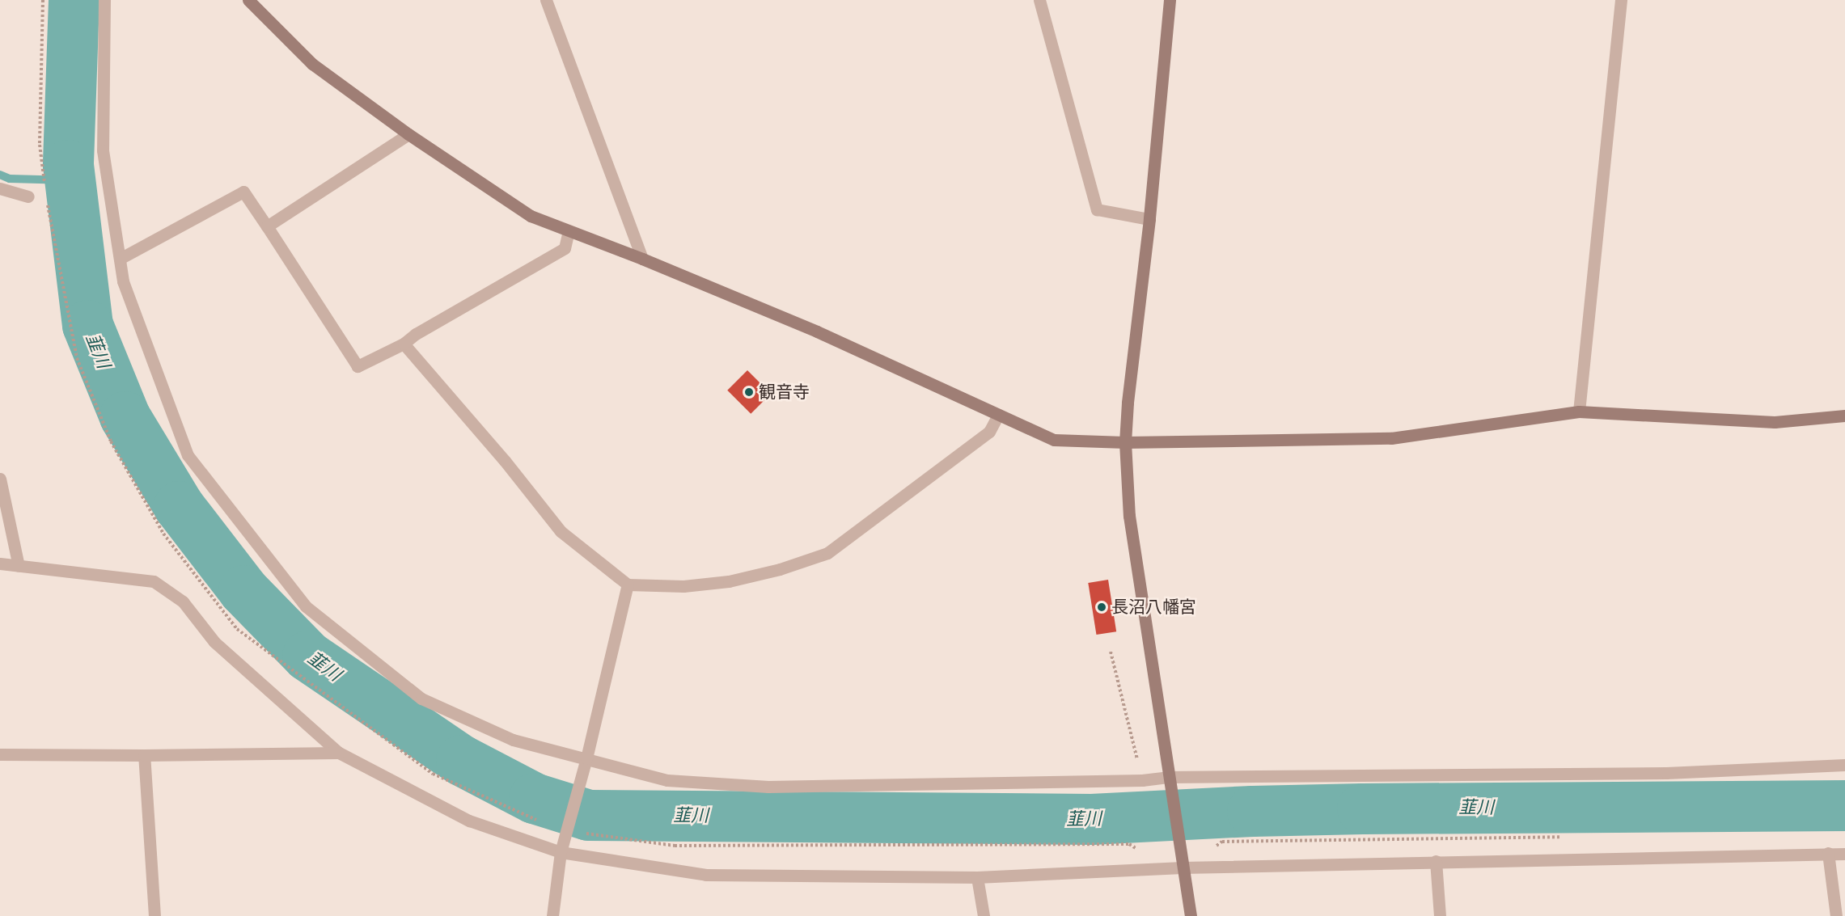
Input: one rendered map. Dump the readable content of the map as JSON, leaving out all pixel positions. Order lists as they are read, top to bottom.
{
  "water": ["韮川"],
  "places": ["観音寺", "長沼八幡宮"]
}
